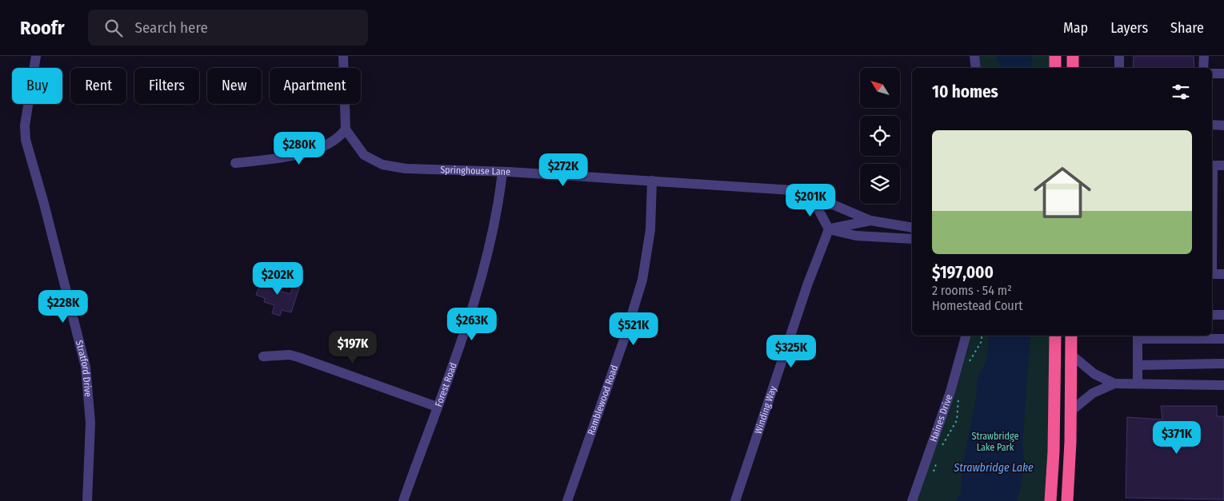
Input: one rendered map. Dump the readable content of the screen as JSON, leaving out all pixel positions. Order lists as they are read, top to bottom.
{
  "streets": {
    "street": [
      "Springhouse Lane",
      "Stratford Drive",
      "Forest Road",
      "Ramblewood Road",
      "Winding Way",
      "Haines Drive"
    ]
  },
  "crossings": [
    ["Springhouse Lane", "Forest Road"],
    ["Springhouse Lane", "Ramblewood Road"],
    ["Springhouse Lane", "Winding Way"]
  ],
  "water": ["Strawbridge Lake"],
  "parks": ["Strawbridge Lake Park"],
  "north": "top left",
  "page": {
    "header": "Roofr",
    "search": "Search here",
    "nav": ["Map", "Layers", "Share"],
    "chip": [
      "Buy",
      "Rent",
      "Filters",
      "New",
      "Apartment"
    ],
    "heading": "10 homes",
    "list": [
      {
        "name": "$197,000",
        "note": "2 rooms · 54 m² · Homestead Court"
      }
    ],
    "price": [
      "$280K",
      "$272K",
      "$201K",
      "$202K",
      "$228K",
      "$263K",
      "$521K",
      "$197K",
      "$325K",
      "$371K"
    ]
  }
}
